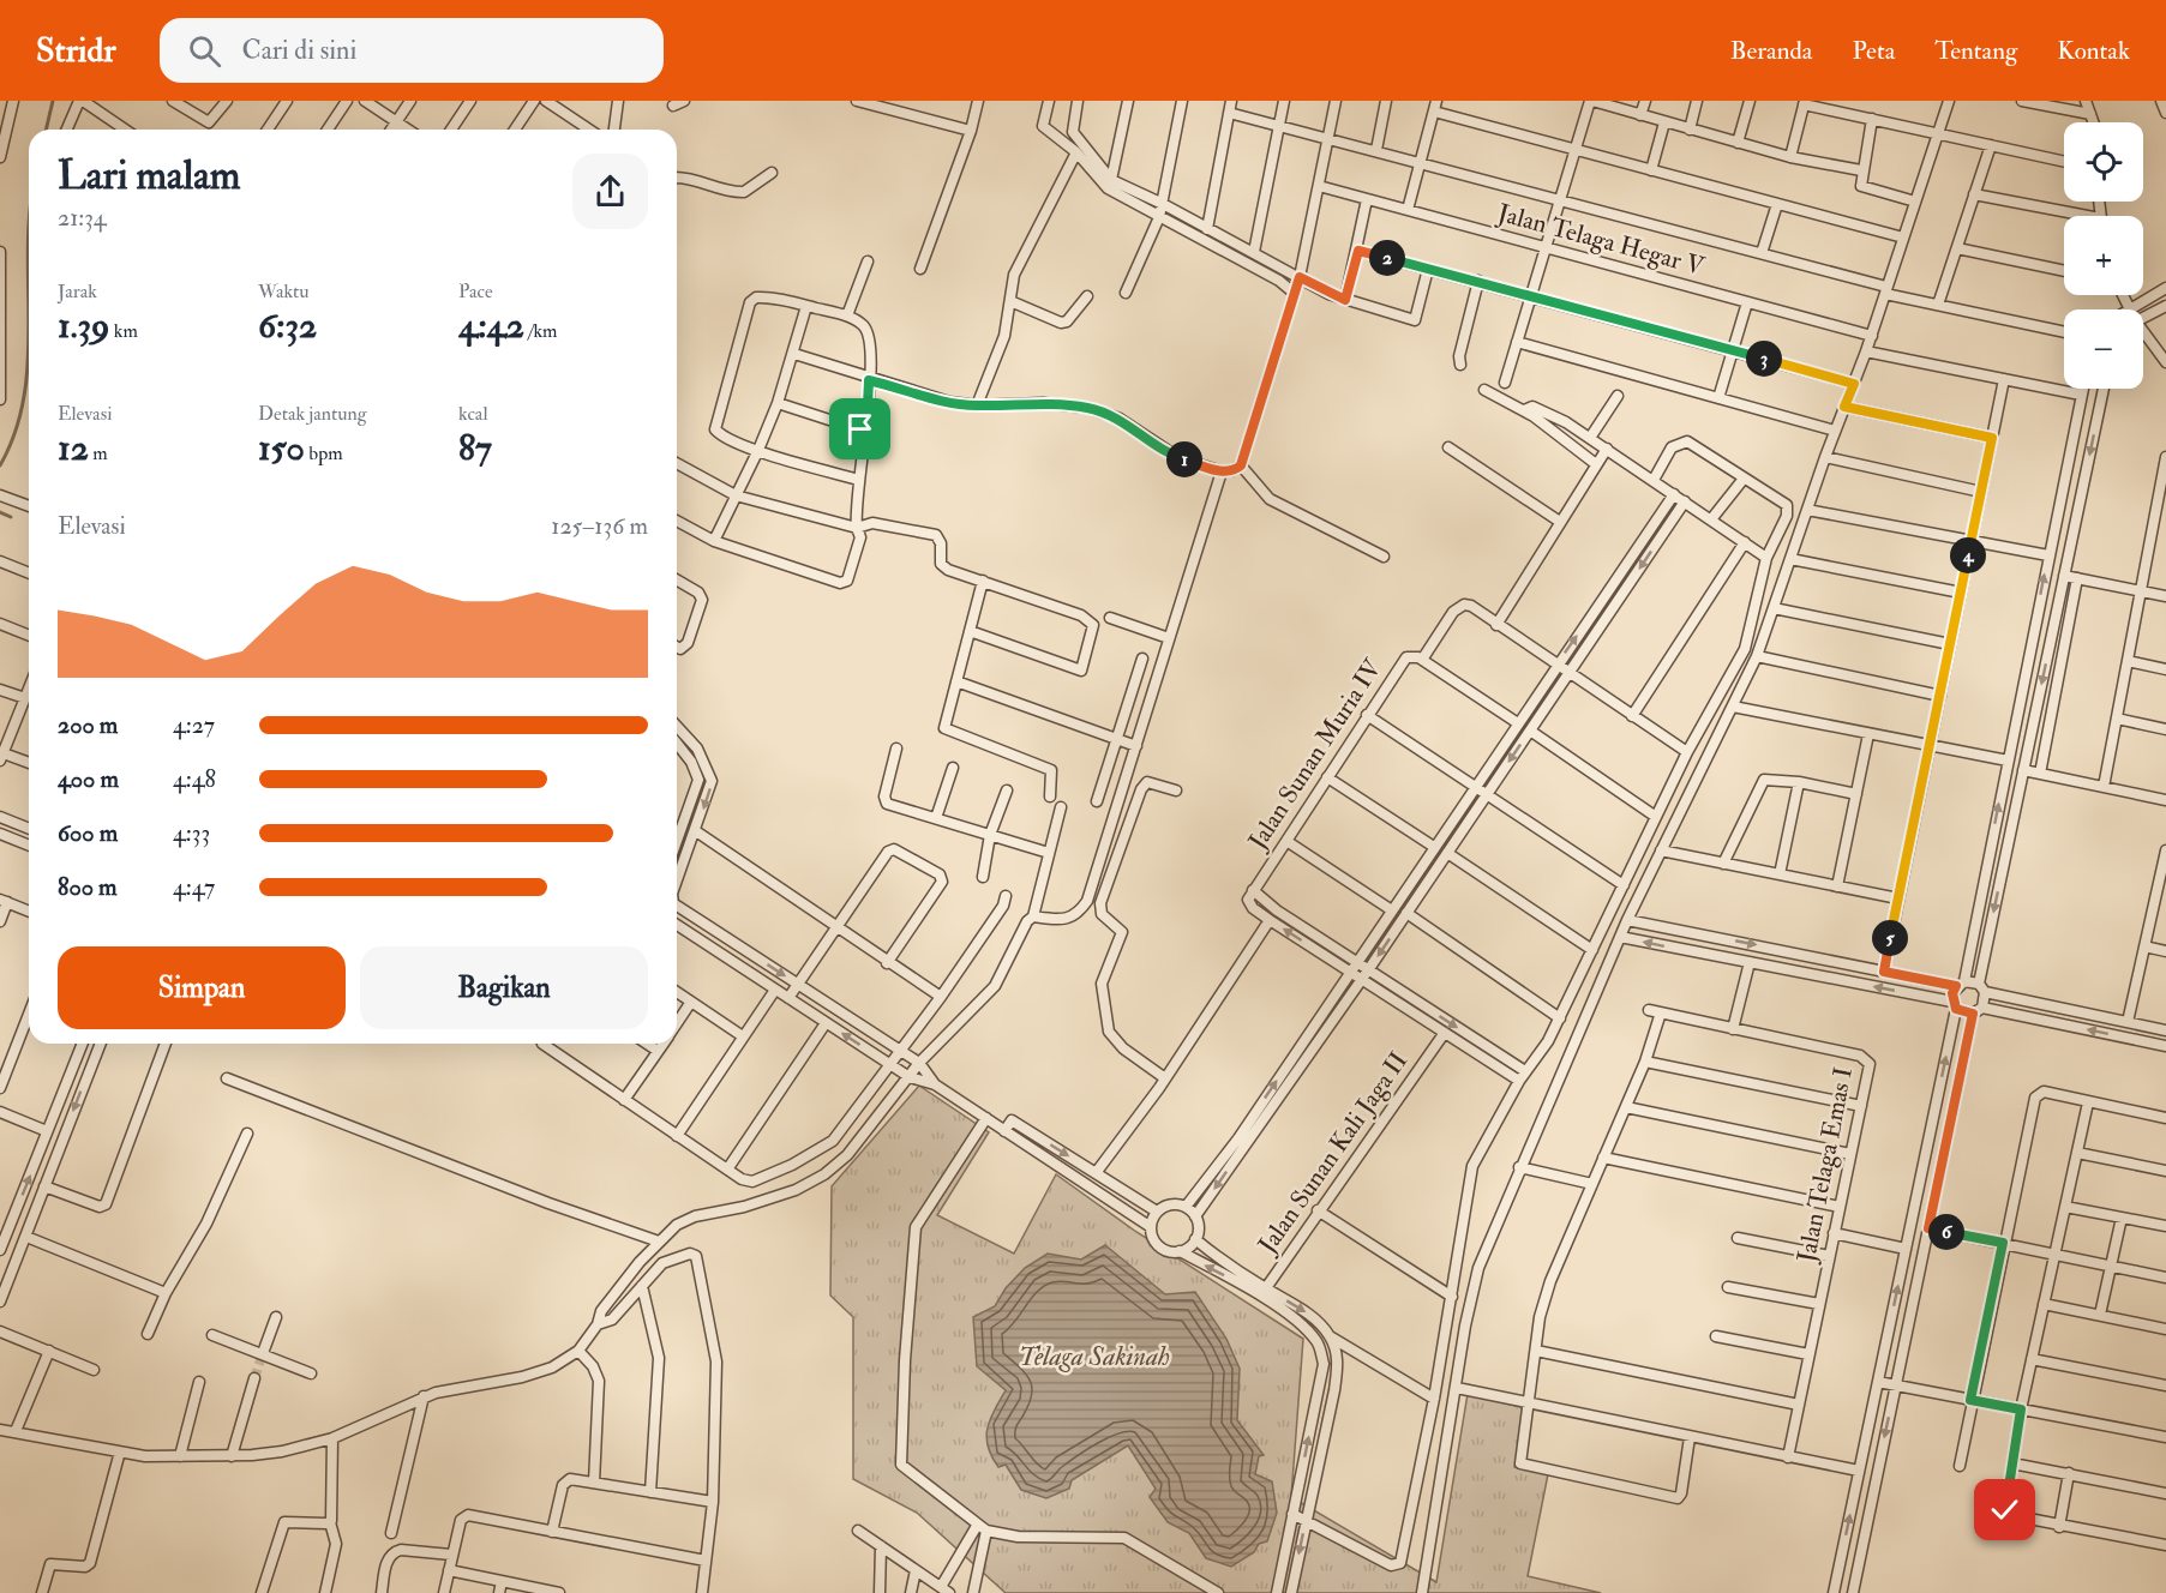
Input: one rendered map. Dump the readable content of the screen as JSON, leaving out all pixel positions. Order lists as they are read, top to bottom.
{
  "streets": {
    "street": [
      "Jalan Telaga Hegar V",
      "Jalan Sunan Muria IV",
      "Jalan Sunan Kali Jaga II",
      "Jalan Telaga Emas I"
    ]
  },
  "water": ["Telaga Sakinah"],
  "page": {
    "header": "Stridr",
    "search": "Cari di sini",
    "nav": [
      "Beranda",
      "Peta",
      "Tentang",
      "Kontak"
    ],
    "map_buttons": ["+", "−"],
    "heading": ["Lari malam", "21:34"],
    "pins": [
      "2",
      "3",
      "1",
      "4",
      "5",
      "6"
    ],
    "stats": [
      ["Jarak", "1.39 km"],
      ["Waktu", "6:32"],
      ["Pace", "4:42 /km"],
      ["Elevasi", "12 m"],
      ["Detak jantung", "150 bpm"],
      ["kcal", "87"]
    ],
    "chart": ["Elevasi", "125–136 m"],
    "list": [
      {
        "name": "200 m",
        "note": "4:27"
      },
      {
        "name": "400 m",
        "note": "4:48"
      },
      {
        "name": "600 m",
        "note": "4:33"
      },
      {
        "name": "800 m",
        "note": "4:47"
      }
    ],
    "buttons": ["Simpan", "Bagikan"]
  }
}
